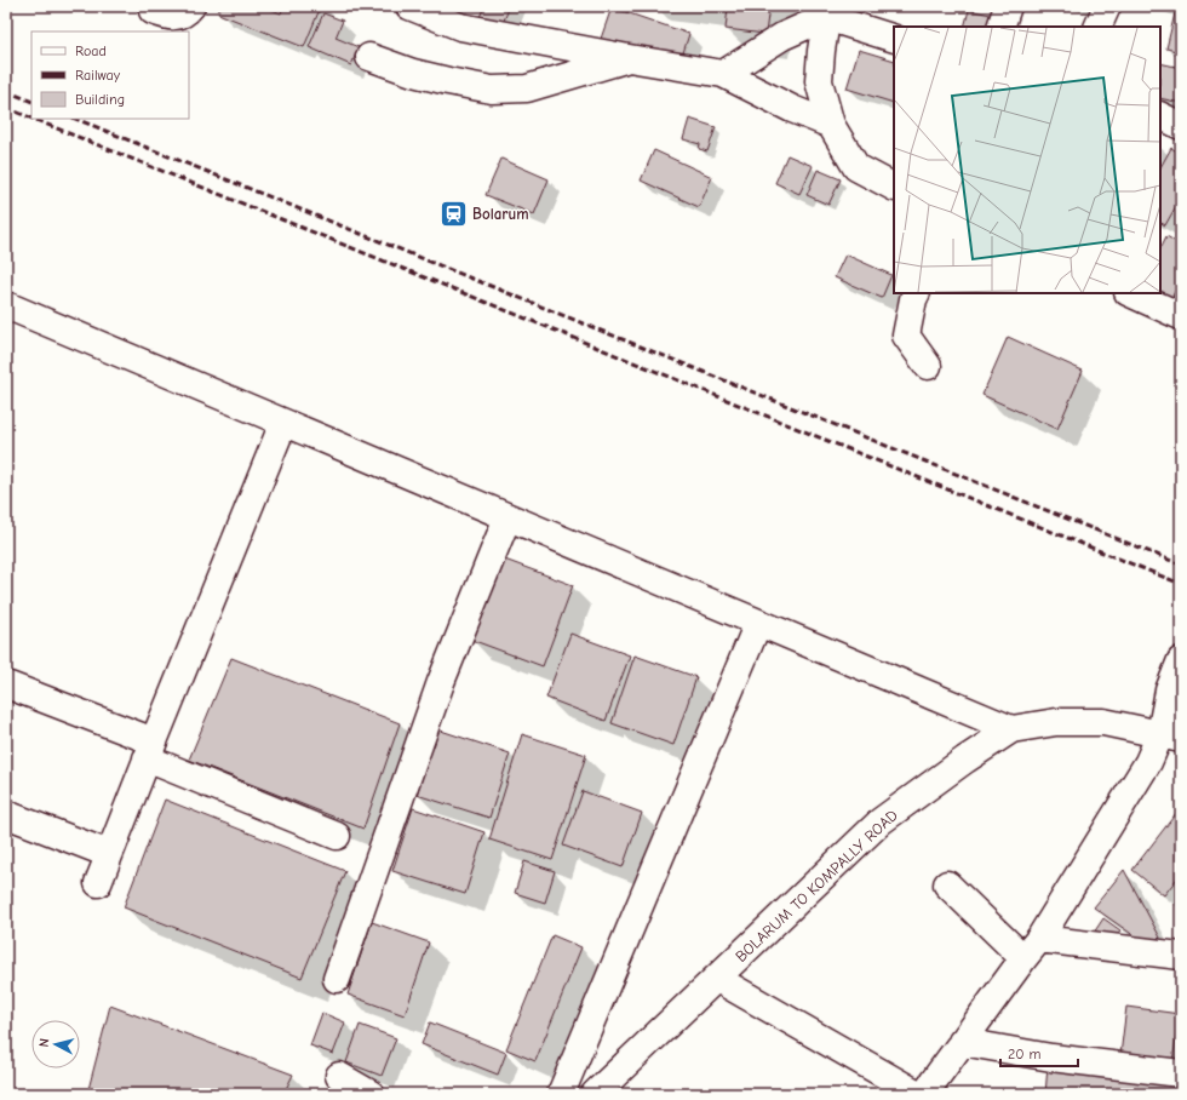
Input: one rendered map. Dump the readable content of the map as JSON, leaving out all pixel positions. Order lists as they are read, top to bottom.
{
  "streets": {
    "street": ["BOLARUM TO KOMPALLY ROAD"]
  },
  "places": {
    "station": ["Bolarum"]
  },
  "legend": ["Road", "Railway", "Building"],
  "scale_bar": "20 m",
  "north": "left"
}
